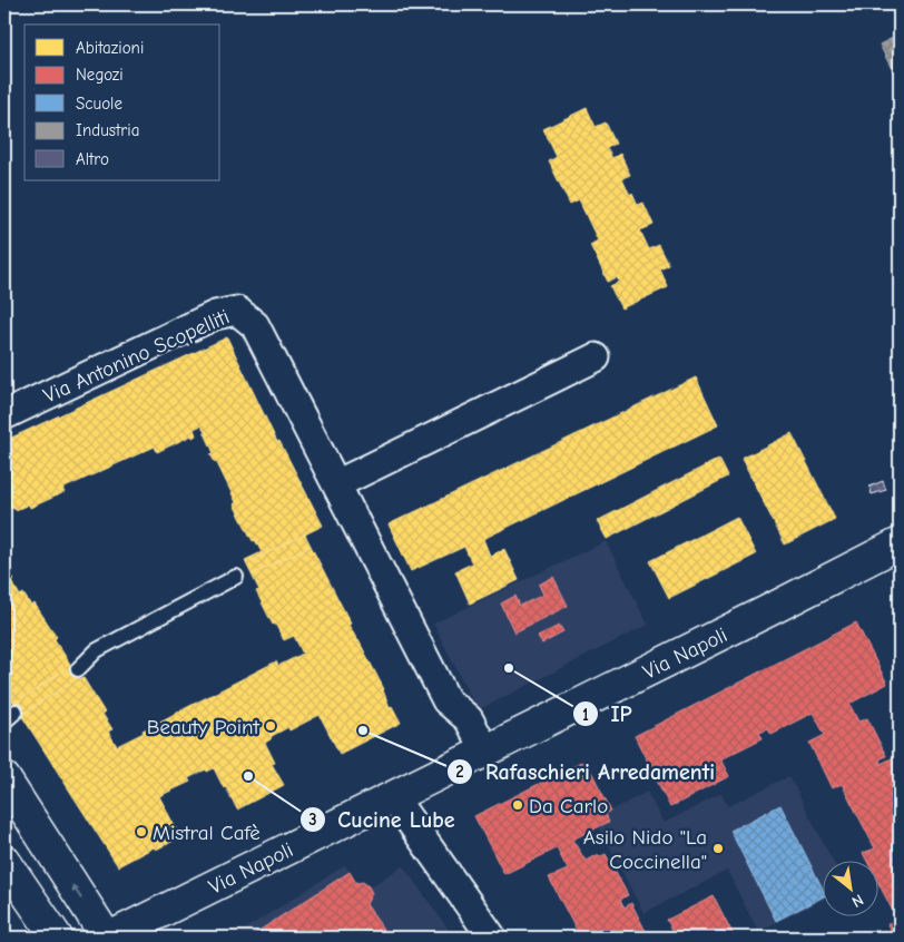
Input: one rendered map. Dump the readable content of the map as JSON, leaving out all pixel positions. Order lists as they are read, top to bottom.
{
  "streets": {
    "main road": ["Via Napoli"],
    "street": ["Via Antonino Scopelliti"]
  },
  "places": [
    "IP",
    "Beauty Point",
    "Rafaschieri Arredamenti",
    "Cucine Lube",
    "Da Carlo",
    "Mistral Cafè",
    "Asilo Nido \"La Coccinella\""
  ],
  "legend": [
    "Abitazioni",
    "Negozi",
    "Scuole",
    "Industria",
    "Altro"
  ],
  "north": "bottom right"
}
